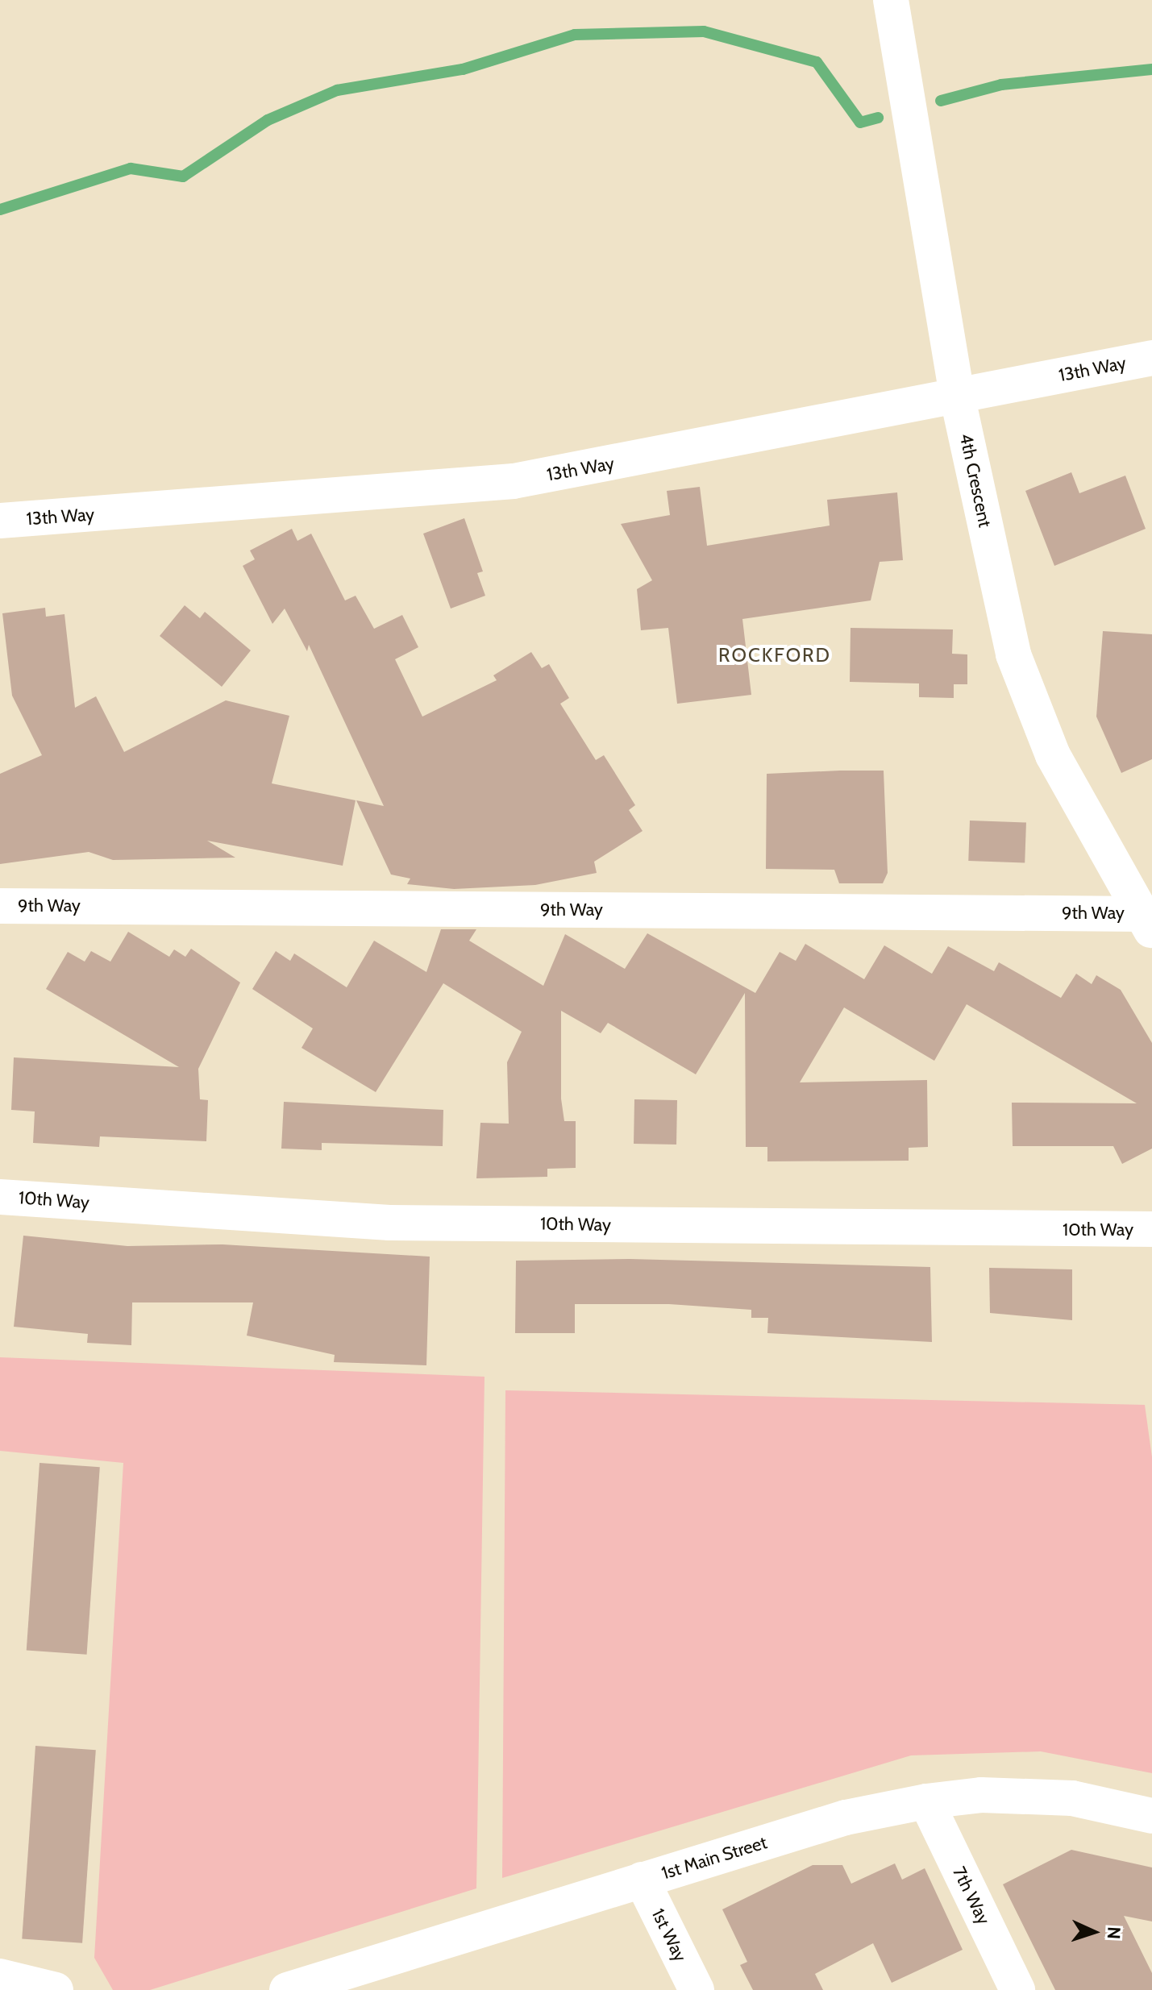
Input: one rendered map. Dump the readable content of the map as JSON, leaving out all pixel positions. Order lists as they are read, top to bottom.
{
  "streets": {
    "street": [
      "13th Way",
      "4th Crescent",
      "9th Way",
      "10th Way",
      "1st Main Street",
      "7th Way",
      "1st Way"
    ]
  },
  "crossings": [
    ["13th Way", "4th Crescent"],
    ["4th Crescent", "9th Way"],
    ["1st Main Street", "7th Way"],
    ["1st Main Street", "1st Way"]
  ],
  "districts": ["ROCKFORD"],
  "north": "right"
}
